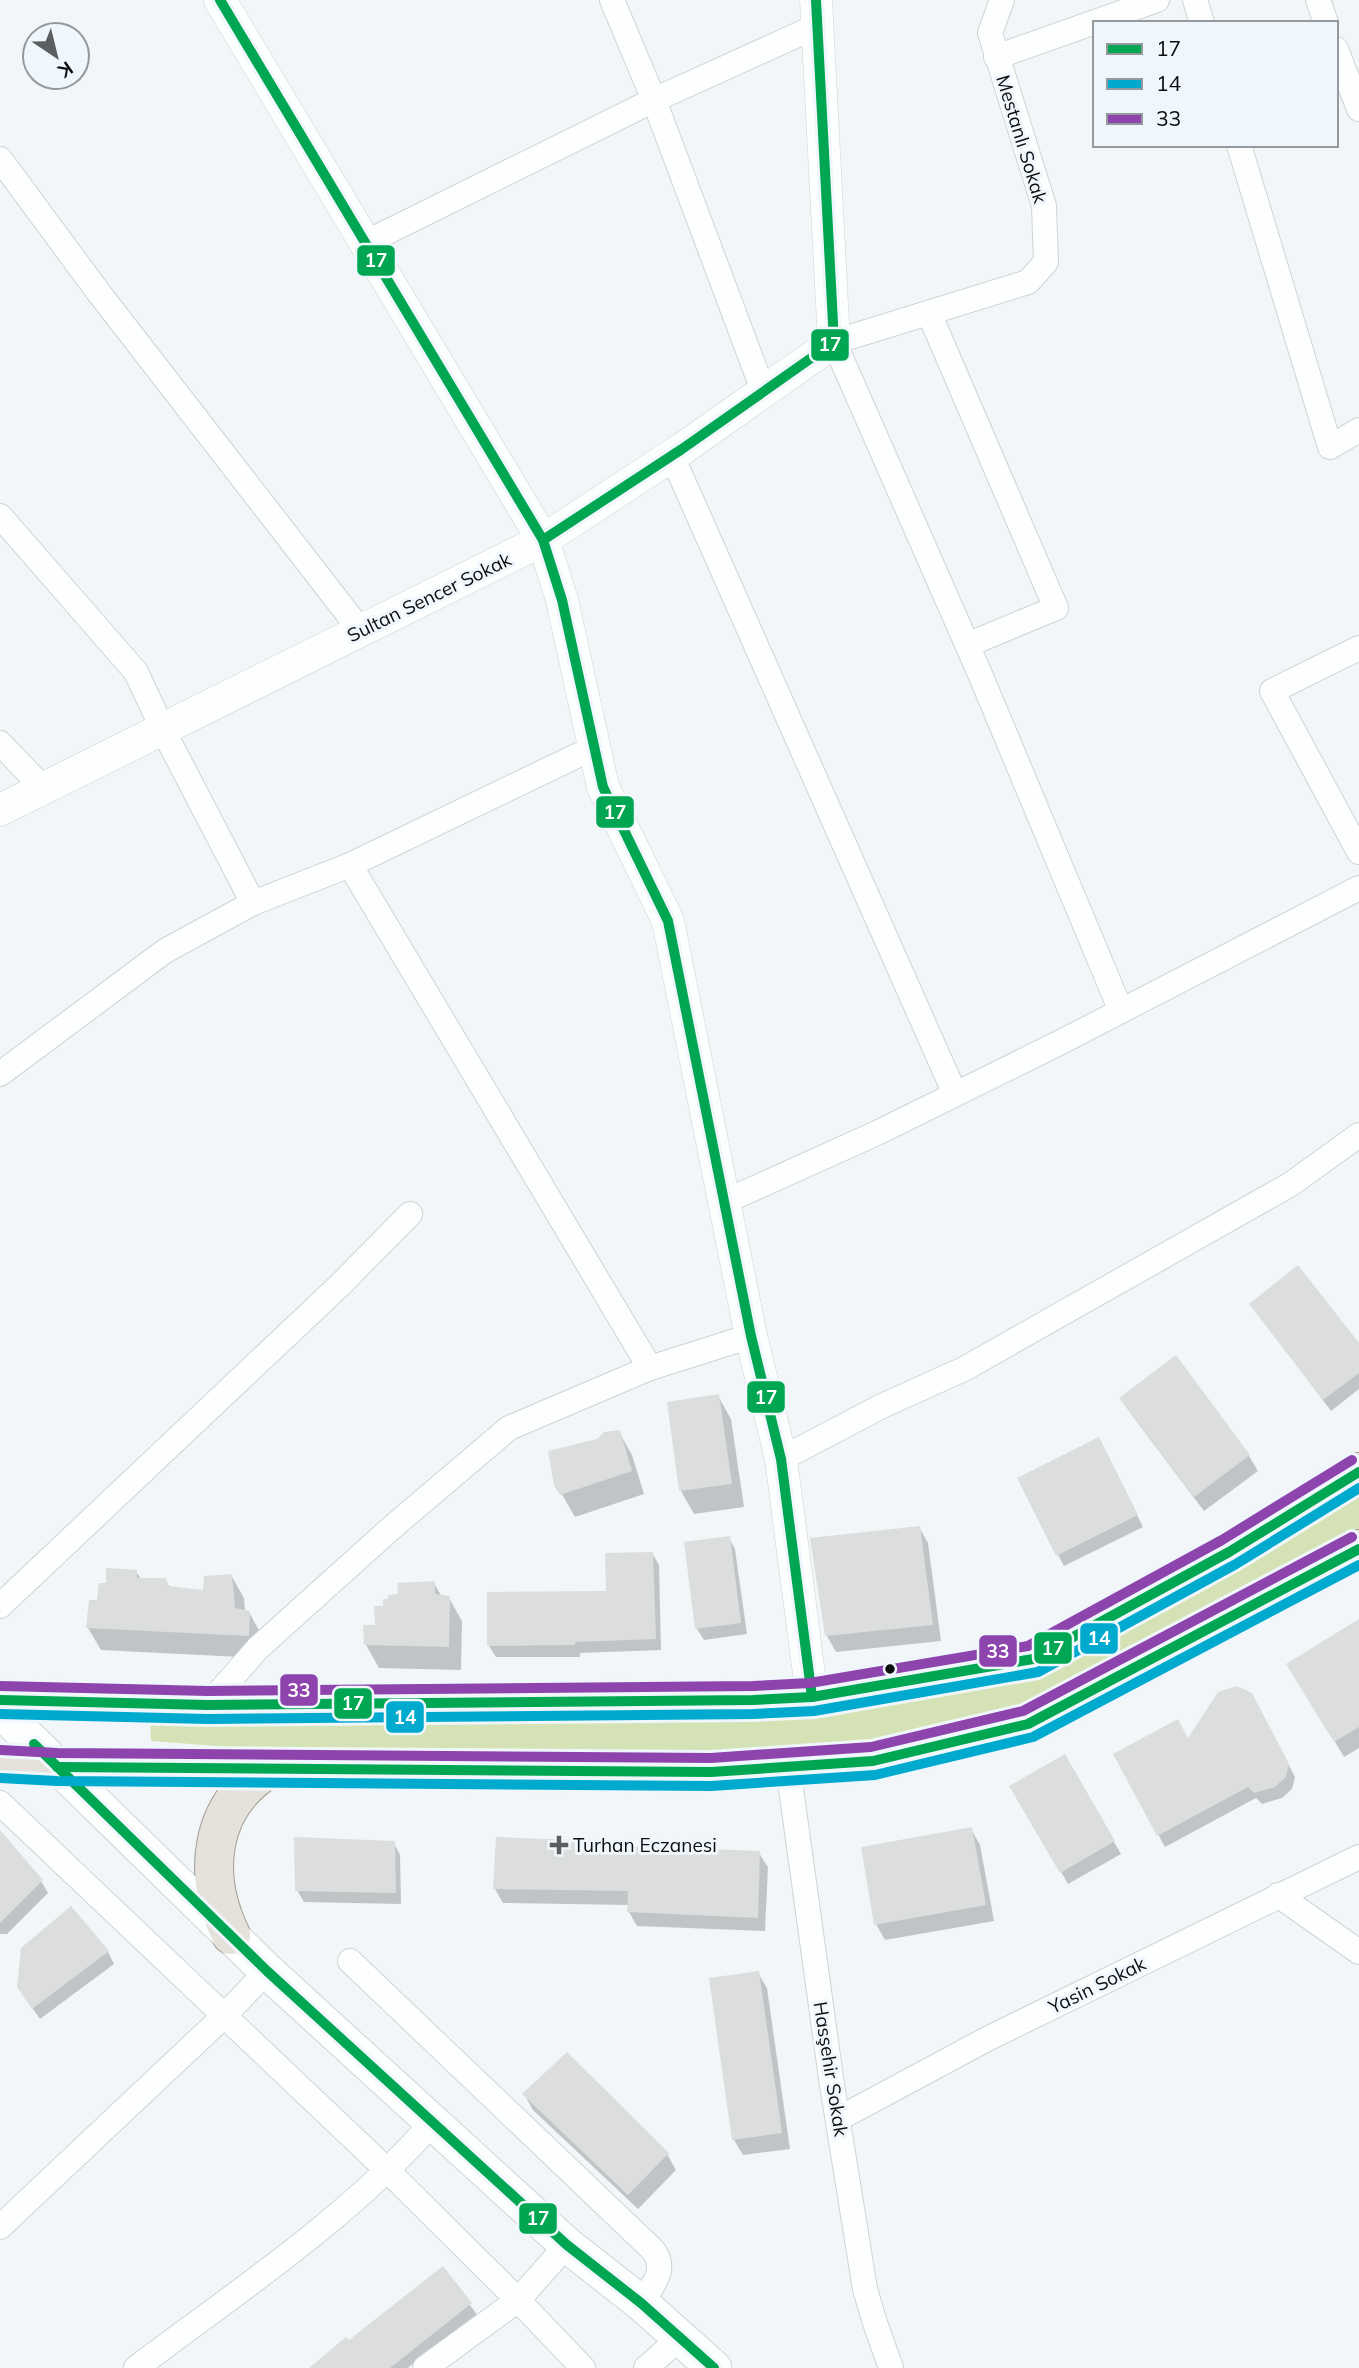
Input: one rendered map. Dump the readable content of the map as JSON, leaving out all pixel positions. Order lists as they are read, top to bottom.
{
  "streets": {
    "street": [
      "Mestanlı Sokak",
      "Sultan Sencer Sokak",
      "Yasin Sokak",
      "Hasşehir Sokak"
    ]
  },
  "crossings": [
    ["Mestanlı Sokak", "Sultan Sencer Sokak"],
    ["Yasin Sokak", "Hasşehir Sokak"]
  ],
  "places": {
    "health": ["Turhan Eczanesi"]
  },
  "lines": ["transit line 17", "transit line 33", "transit line 14"],
  "legend": ["17", "14", "33"],
  "north": "bottom right"
}
